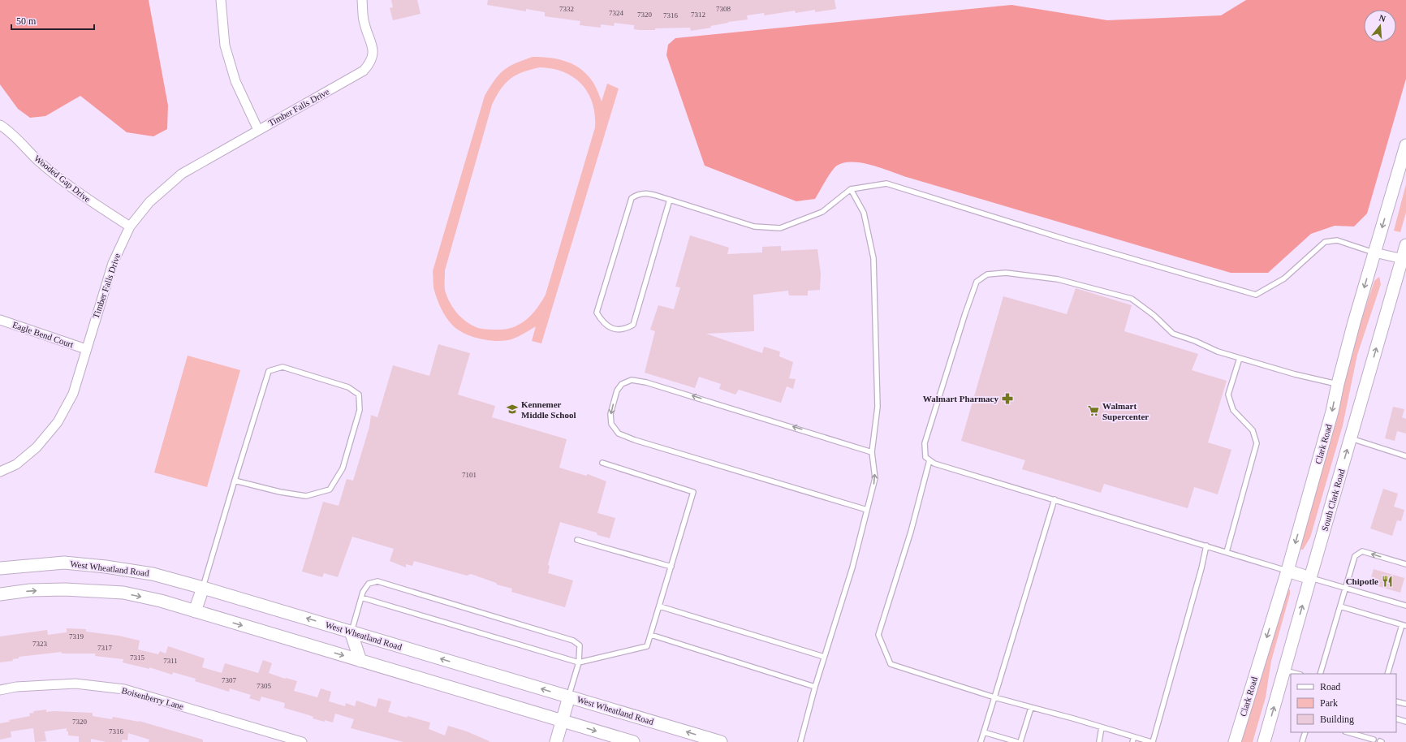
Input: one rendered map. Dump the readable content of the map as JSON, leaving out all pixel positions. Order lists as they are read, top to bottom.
{
  "streets": {
    "main road": ["Clark Road", "South Clark Road", "West Wheatland Road"],
    "street": [
      "Timber Falls Drive",
      "Wooded Gap Drive",
      "Eagle Bend Court",
      "Boisenberry Lane"
    ]
  },
  "crossings": [
    ["Timber Falls Drive", "Wooded Gap Drive"],
    ["Timber Falls Drive", "Eagle Bend Court"]
  ],
  "one_way": ["Clark Road", "South Clark Road"],
  "places": {
    "pharmacy": ["Walmart Pharmacy"],
    "school or university": ["Kennemer Middle School"],
    "supermarket": ["Walmart Supercenter"],
    "restaurant": ["Chipotle"]
  },
  "house_numbers": [
    "7332",
    "7308",
    "7324",
    "7320",
    "7312",
    "7316",
    "7101",
    "7319",
    "7323",
    "7317",
    "7315",
    "7311",
    "7307",
    "7305",
    "7320",
    "7316"
  ],
  "legend": ["Road", "Park", "Building"],
  "scale_bar": "50 m",
  "north": "top"
}
